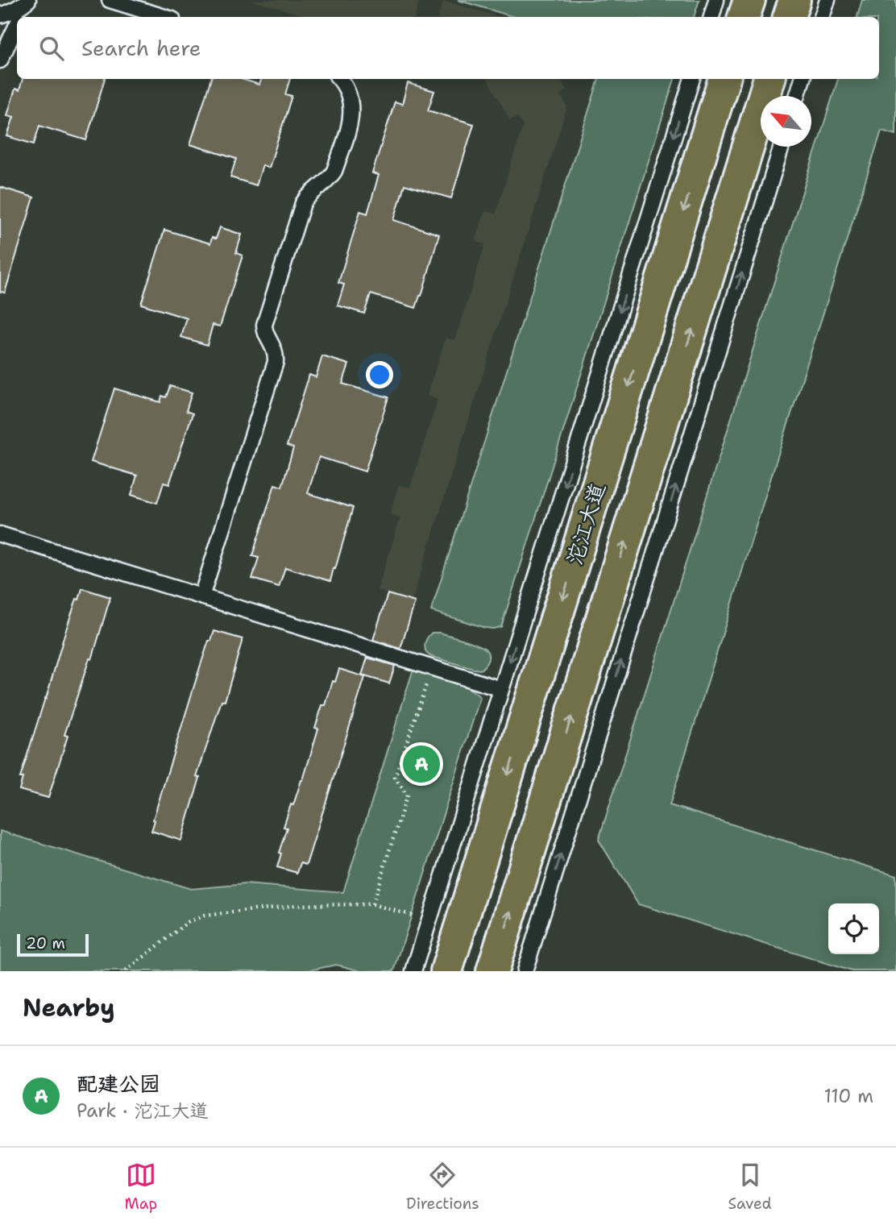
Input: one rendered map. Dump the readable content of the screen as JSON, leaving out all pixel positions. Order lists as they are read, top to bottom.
{
  "streets": {
    "highway": ["沱江大道"]
  },
  "scale_bar": "20 m",
  "north": "top left",
  "page": {
    "search": "Search here",
    "pins": "A",
    "scale": "20 m",
    "heading": "Nearby",
    "list": [
      {
        "mark": "A",
        "name": "配建公园",
        "note": "Park · 沱江大道",
        "value": "110 m"
      }
    ],
    "nav": ["Map", "Directions", "Saved"]
  }
}
